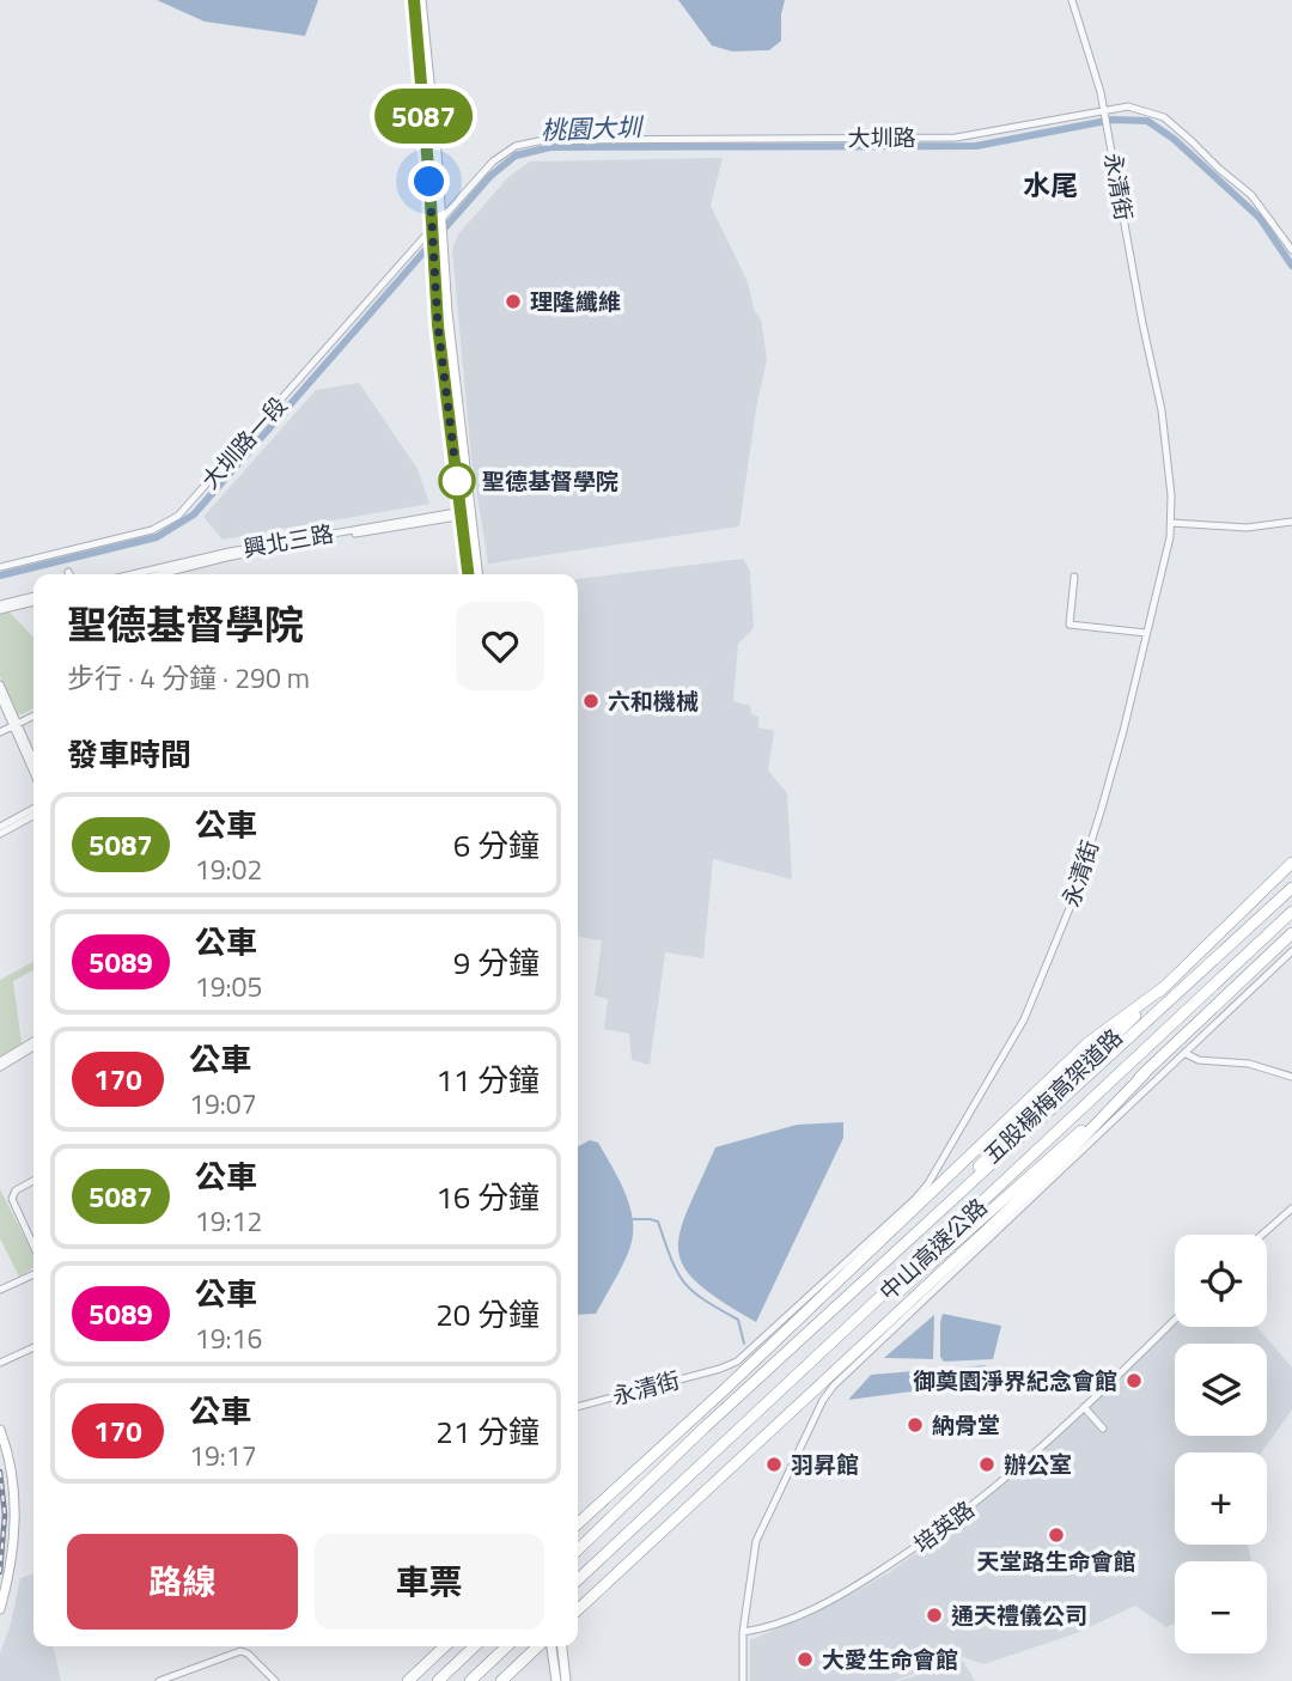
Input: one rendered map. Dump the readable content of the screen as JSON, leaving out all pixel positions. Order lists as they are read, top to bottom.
{
  "streets": {
    "highway": ["五股楊梅高架道路", "中山高速公路"],
    "street": [
      "大圳路",
      "永清街",
      "大圳路一段",
      "興北三路",
      "培英路"
    ]
  },
  "crossings": [
    ["大圳路", "永清街"],
    ["五股楊梅高架道路", "中山高速公路"]
  ],
  "districts": ["水尾"],
  "water": ["桃園大圳"],
  "places": [
    "理隆纖維",
    "聖德基督學院",
    "六和機械",
    "御奠園淨界紀念會館",
    "納骨堂",
    "羽昇館",
    "辦公室",
    "天堂路生命會館",
    "通天禮儀公司",
    "大愛生命會館"
  ],
  "lines": ["bus line 5087"],
  "page": {
    "on_map": "5087",
    "heading": [
      ["聖德基督學院", "步行 · 4 分鐘 · 290 m"],
      "發車時間"
    ],
    "list": [
      {
        "mark": "5087",
        "name": "公車",
        "note": "19:02",
        "value": "6 分鐘"
      },
      {
        "mark": "5089",
        "name": "公車",
        "note": "19:05",
        "value": "9 分鐘"
      },
      {
        "mark": "170",
        "name": "公車",
        "note": "19:07",
        "value": "11 分鐘"
      },
      {
        "mark": "5087",
        "name": "公車",
        "note": "19:12",
        "value": "16 分鐘"
      },
      {
        "mark": "5089",
        "name": "公車",
        "note": "19:16",
        "value": "20 分鐘"
      },
      {
        "mark": "170",
        "name": "公車",
        "note": "19:17",
        "value": "21 分鐘"
      }
    ],
    "map_buttons": ["+", "−"],
    "buttons": ["路線", "車票"]
  }
}
